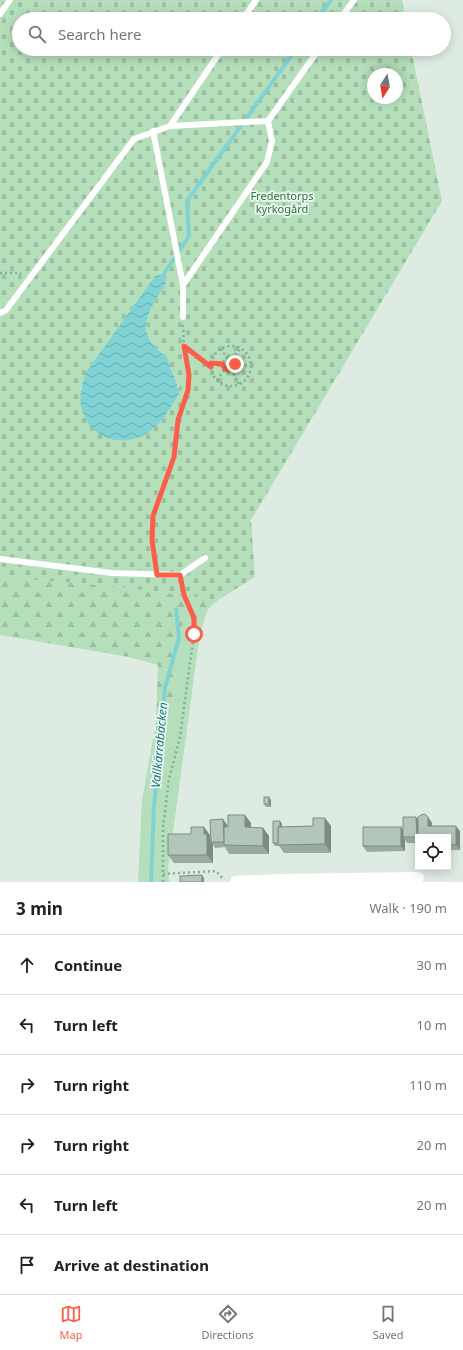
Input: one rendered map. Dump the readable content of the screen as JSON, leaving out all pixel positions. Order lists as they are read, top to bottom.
{
  "water": ["Vallkärrabäcken"],
  "parks": ["Fredentorps kyrkogård"],
  "north": "bottom",
  "page": {
    "search": "Search here",
    "heading": ["3 min", "Walk · 190 m"],
    "list": [
      ["Continue", "30 m"],
      ["Turn left", "10 m"],
      ["Turn right", "110 m"],
      ["Turn right", "20 m"],
      ["Turn left", "20 m"],
      "Arrive at destination"
    ],
    "nav": ["Map", "Directions", "Saved"]
  }
}
